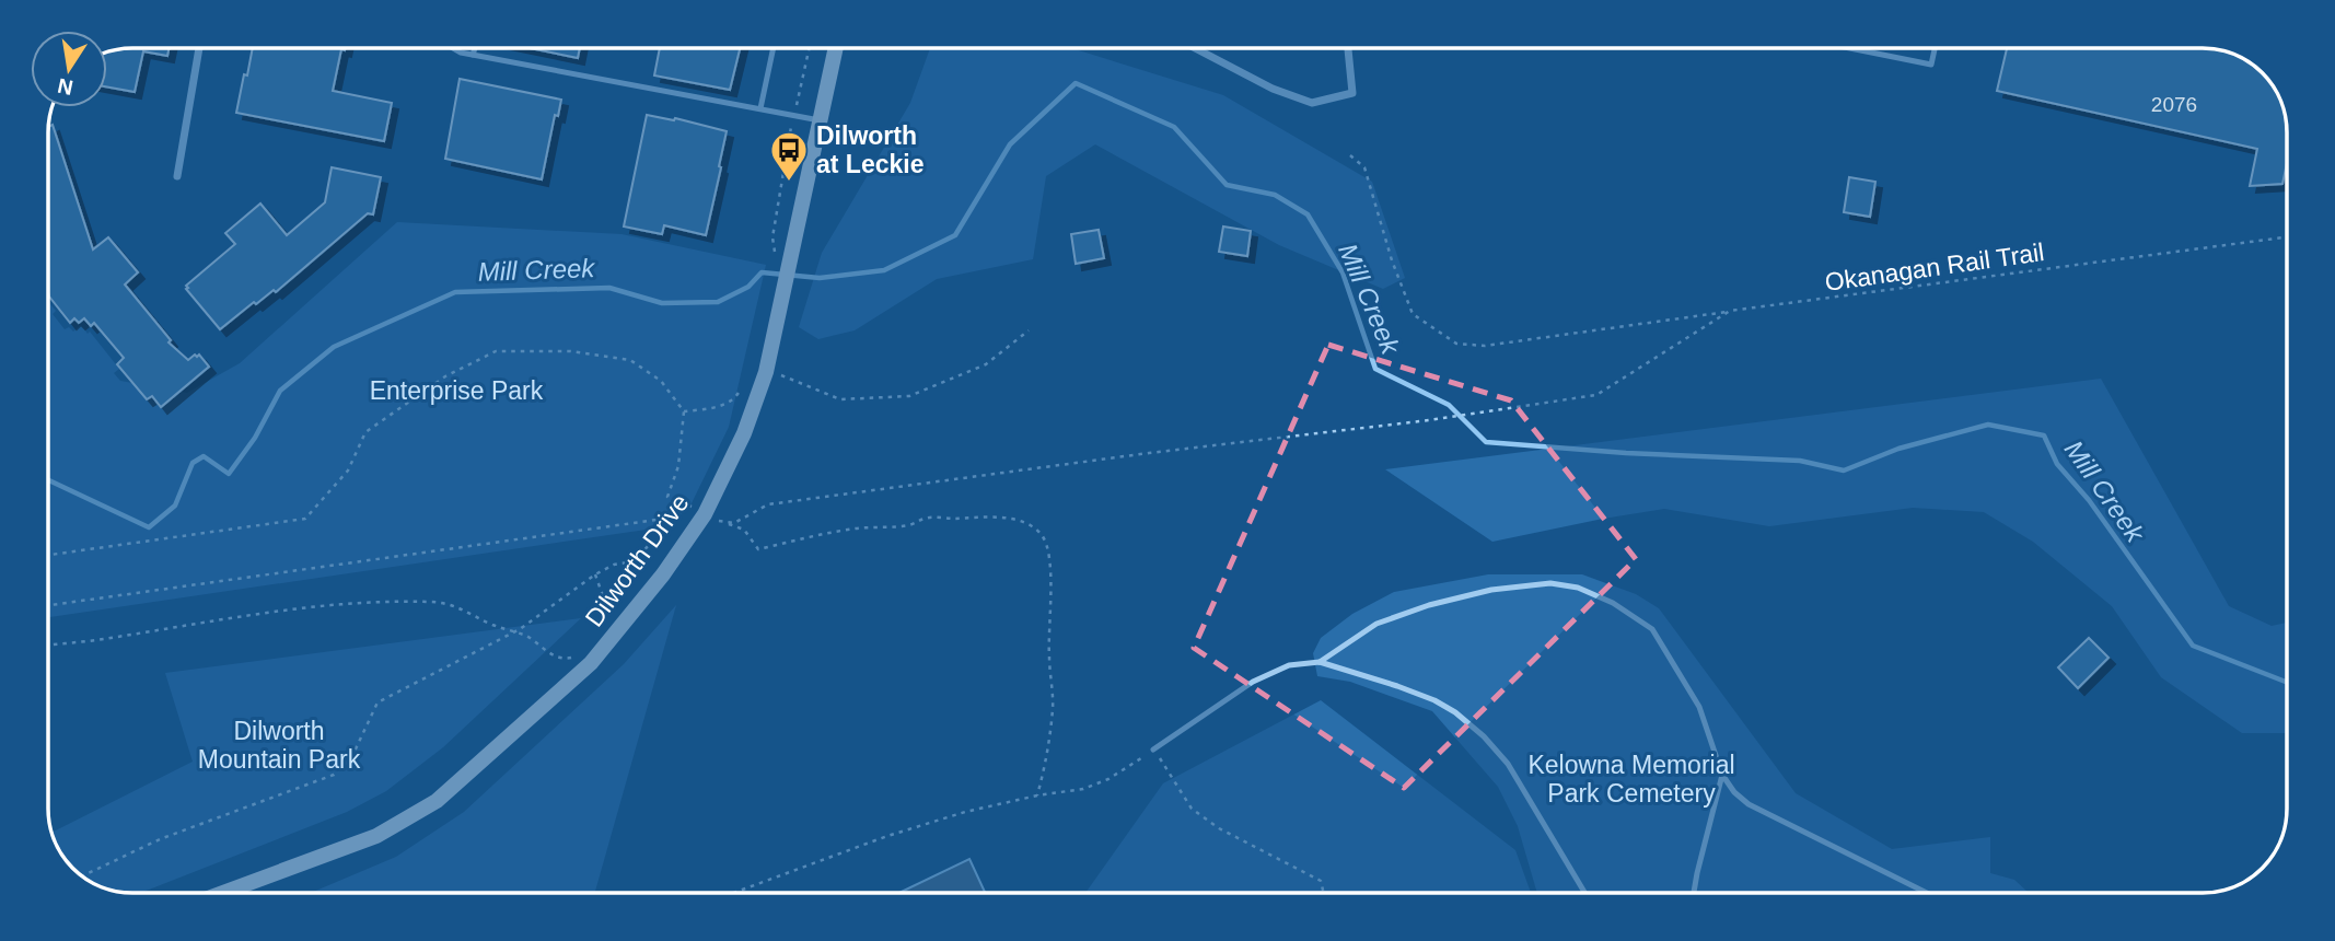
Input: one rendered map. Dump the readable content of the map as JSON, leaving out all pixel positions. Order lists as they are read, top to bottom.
{
  "streets": {
    "street": ["Dilworth Drive"],
    "path": ["Okanagan Rail Trail"]
  },
  "water": ["Mill Creek"],
  "parks": ["Enterprise Park", "Dilworth Mountain Park", "Kelowna Memorial Park Cemetery"],
  "places": {
    "bus stop": ["Dilworth at Leckie"]
  },
  "house_numbers": ["2076"],
  "north": "bottom"
}
